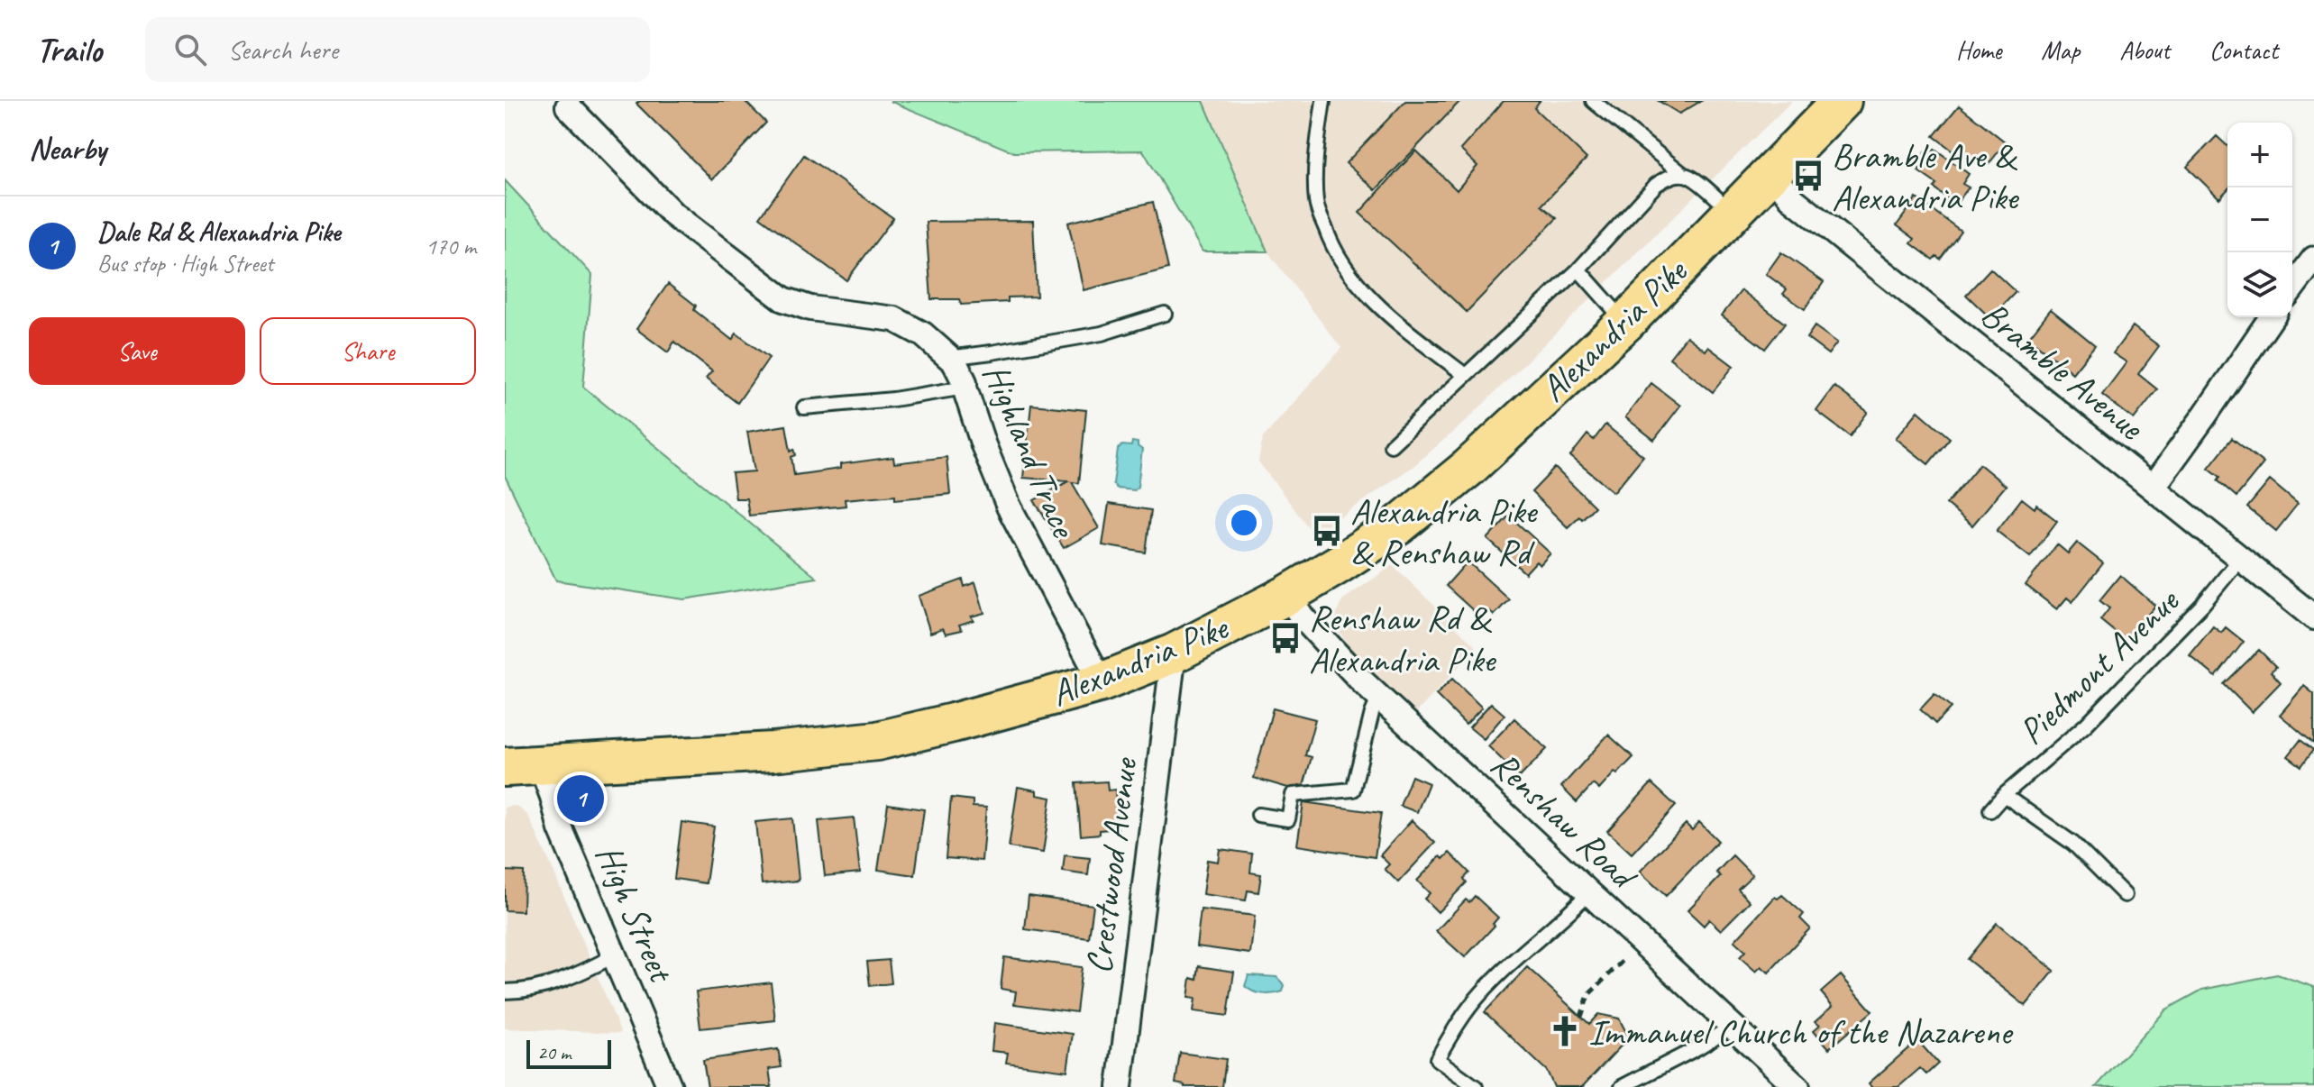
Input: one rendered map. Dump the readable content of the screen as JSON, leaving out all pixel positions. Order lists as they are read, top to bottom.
{
  "streets": {
    "main road": ["Alexandria Pike"],
    "street": [
      "Bramble Avenue",
      "Highland Trace",
      "Renshaw Road",
      "Crestwood Avenue",
      "High Street"
    ],
    "lane": ["Piedmont Avenue"]
  },
  "crossings": [
    ["Alexandria Pike", "Bramble Avenue"],
    ["Alexandria Pike", "Highland Trace"],
    ["Alexandria Pike", "Renshaw Road"],
    ["Alexandria Pike", "Crestwood Avenue"],
    ["Alexandria Pike", "High Street"],
    ["Bramble Avenue", "Piedmont Avenue"]
  ],
  "places": {
    "bus stop": ["Bramble Ave & Alexandria Pike", "Alexandria Pike & Renshaw Rd", "Renshaw Rd & Alexandria Pike"],
    "church": ["Immanuel Church of the Nazarene"]
  },
  "scale_bar": "20 m",
  "page": {
    "header": "Trailo",
    "search": "Search here",
    "nav": [
      "Home",
      "Map",
      "About",
      "Contact"
    ],
    "heading": "Nearby",
    "map_buttons": ["+", "−"],
    "list": [
      {
        "mark": "1",
        "name": "Dale Rd & Alexandria Pike",
        "note": "Bus stop · High Street",
        "value": "170 m"
      }
    ],
    "buttons": ["Save", "Share"],
    "pins": "1",
    "scale": "20 m"
  }
}
